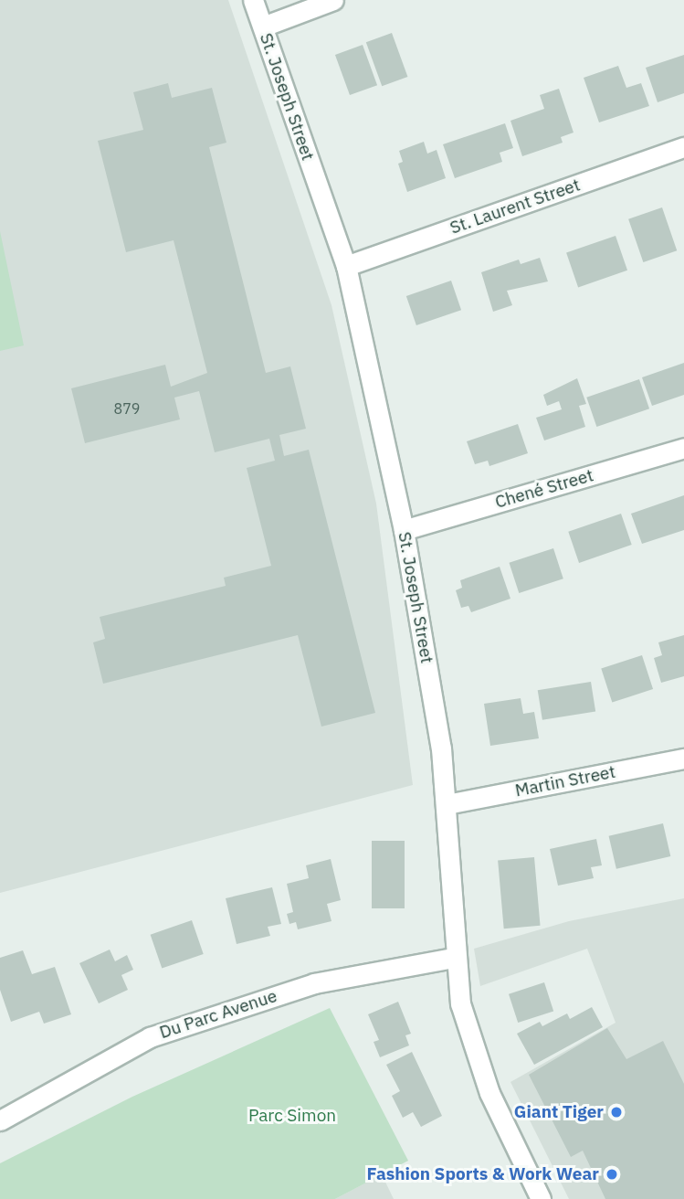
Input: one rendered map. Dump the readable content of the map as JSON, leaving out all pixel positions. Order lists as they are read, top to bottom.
{
  "streets": {
    "street": [
      "St. Joseph Street",
      "St. Laurent Street",
      "Chené Street",
      "Martin Street",
      "Du Parc Avenue"
    ]
  },
  "crossings": [
    ["St. Joseph Street", "St. Laurent Street"],
    ["St. Joseph Street", "Chené Street"],
    ["St. Joseph Street", "Martin Street"],
    ["St. Joseph Street", "Du Parc Avenue"]
  ],
  "parks": ["Parc Simon"],
  "places": ["Giant Tiger", "Fashion Sports & Work Wear"],
  "house_numbers": ["879"]
}
